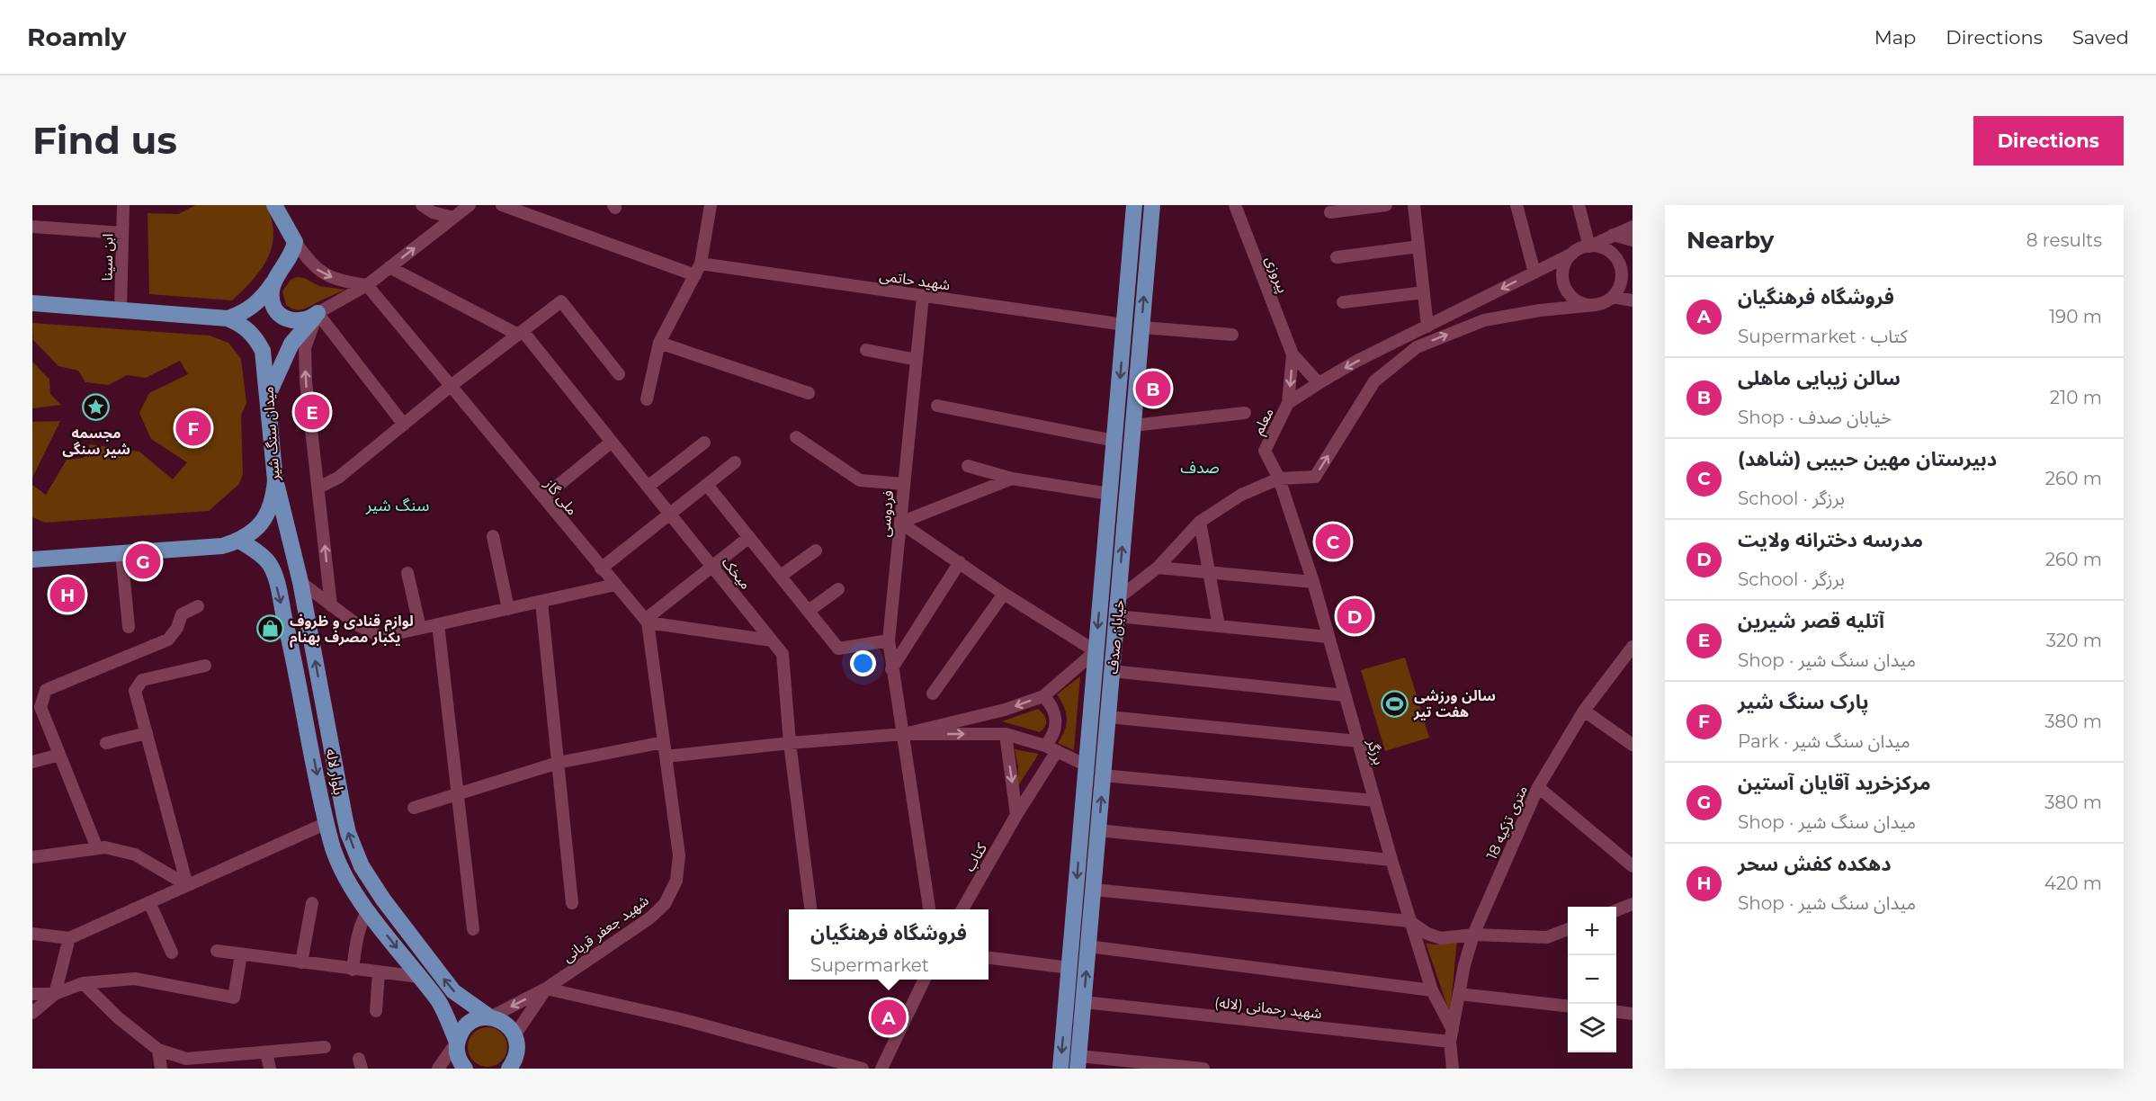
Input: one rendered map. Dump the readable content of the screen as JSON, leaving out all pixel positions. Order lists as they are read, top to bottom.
{
  "streets": {
    "main road": ["میدان سنگ شیر", "خیابان صدف", "بلوار لاله"],
    "street": [
      "ابن سینا",
      "پیروزی",
      "شهید حاتمی",
      "معلم",
      "ملی گاز",
      "فردوسی",
      "میخک",
      "برزگر",
      "18 متری تزکیه",
      "کتاب",
      "شهید جعفر قربانی",
      "شهید رحمانی (لاله)"
    ]
  },
  "crossings": [
    ["ابن سینا", "میدان سنگ شیر"],
    ["شهید حاتمی", "فردوسی"],
    ["شهید حاتمی", "خیابان صدف"],
    ["معلم", "برزگر"],
    ["میدان سنگ شیر", "بلوار لاله"],
    ["خیابان صدف", "شهید رحمانی (لاله)"],
    ["برزگر", "18 متری تزکیه"],
    ["برزگر", "شهید رحمانی (لاله)"],
    ["18 متری تزکیه", "شهید رحمانی (لاله)"]
  ],
  "districts": ["صدف", "سنگ شیر"],
  "places": {
    "place": ["مجسمه شیر سنگی"],
    "shop": ["لوازم قنادی و ظروف یکبار مصرف بهنام"],
    "sports": ["سالن ورزشی هفت تیر"]
  },
  "page": {
    "header": "Roamly",
    "nav": ["Map", "Directions", "Saved"],
    "buttons": "Directions",
    "title": "Find us",
    "heading": ["Nearby", "8 results"],
    "list": [
      {
        "mark": "A",
        "name": "فروشگاه فرهنگیان",
        "note": "Supermarket · کتاب",
        "value": "190 m"
      },
      {
        "mark": "B",
        "name": "سالن زیبایی ماهلی",
        "note": "Shop · خیابان صدف",
        "value": "210 m"
      },
      {
        "mark": "C",
        "name": "دبیرستان مهین حبیبی (شاهد)",
        "note": "School · برزگر",
        "value": "260 m"
      },
      {
        "mark": "D",
        "name": "مدرسه دخترانه ولایت",
        "note": "School · برزگر",
        "value": "260 m"
      },
      {
        "mark": "E",
        "name": "آتلیه قصر شیرین",
        "note": "Shop · میدان سنگ شیر",
        "value": "320 m"
      },
      {
        "mark": "F",
        "name": "پارک سنگ شیر",
        "note": "Park · میدان سنگ شیر",
        "value": "380 m"
      },
      {
        "mark": "G",
        "name": "مرکزخرید آقایان آستین",
        "note": "Shop · میدان سنگ شیر",
        "value": "380 m"
      },
      {
        "mark": "H",
        "name": "دهکده کفش سحر",
        "note": "Shop · میدان سنگ شیر",
        "value": "420 m"
      }
    ],
    "pins": [
      "B",
      "E",
      "F",
      "C",
      "G",
      "H",
      "D",
      "A"
    ],
    "map_buttons": ["+", "−"],
    "popup": ["فروشگاه فرهنگیان", "Supermarket"]
  }
}
